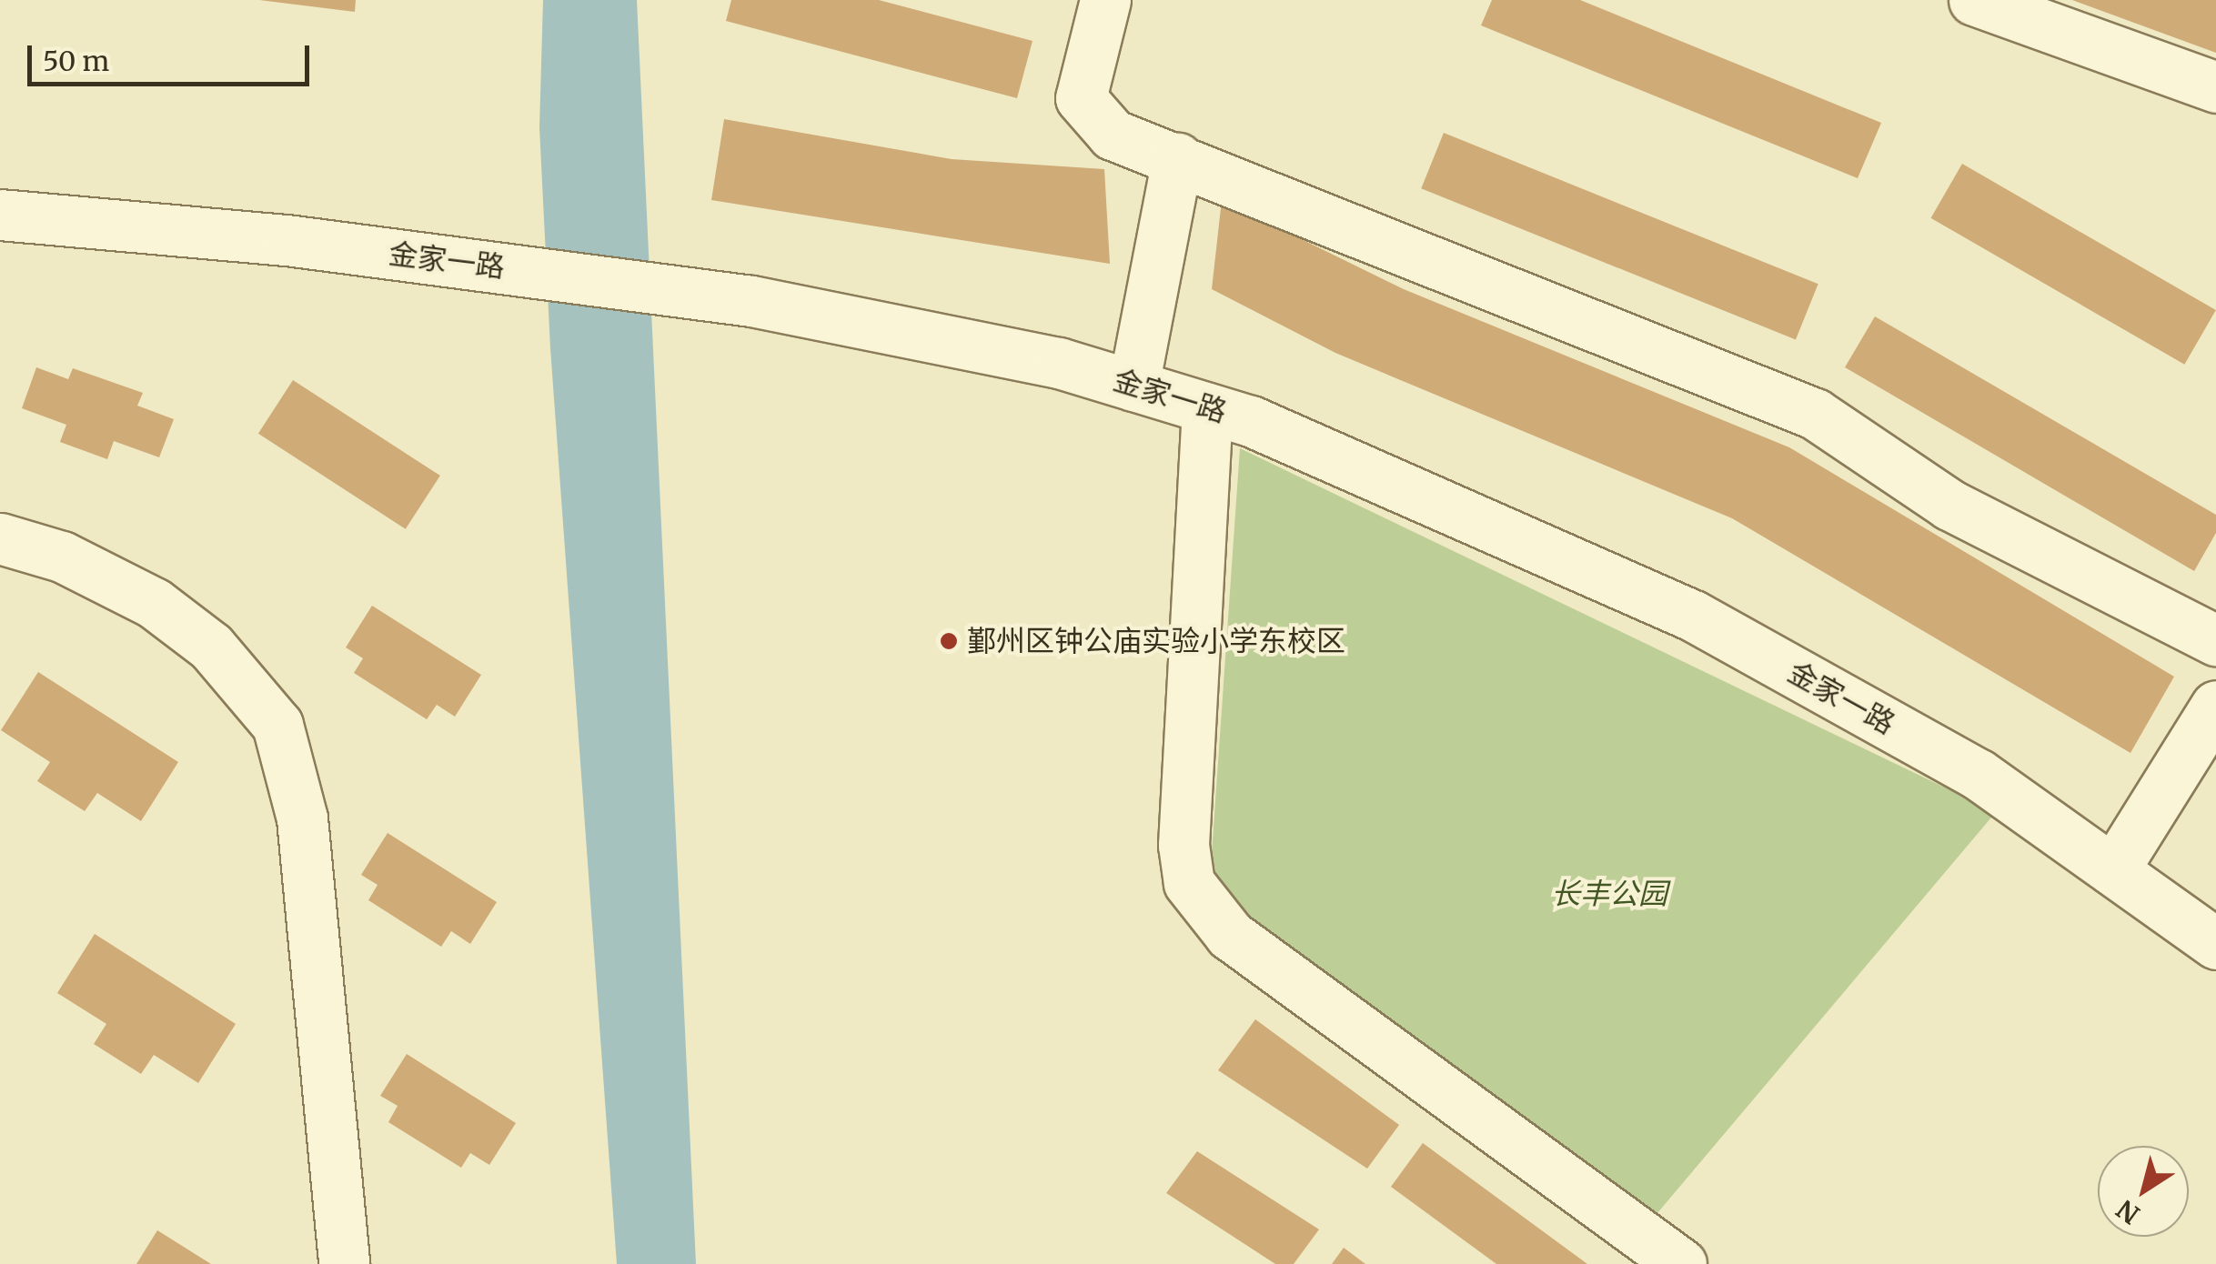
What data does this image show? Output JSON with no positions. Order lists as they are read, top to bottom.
{
  "streets": {
    "street": ["金家一路"]
  },
  "parks": ["长丰公园"],
  "places": ["鄞州区钟公庙实验小学东校区"],
  "scale_bar": "50 m",
  "north": "bottom left"
}
